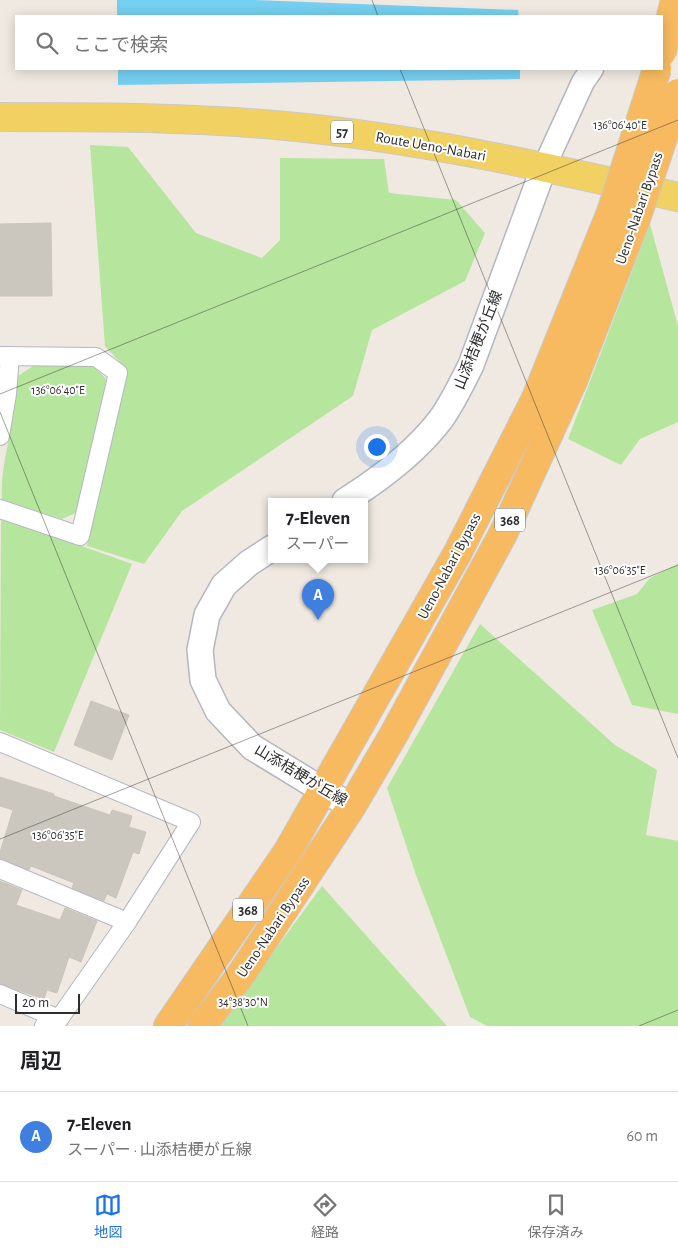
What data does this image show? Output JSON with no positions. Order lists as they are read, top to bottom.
{
  "streets": {
    "highway": ["Ueno-Nabari Bypass", "368"],
    "main road": ["57", "Route Ueno-Nabari", "山添桔梗が丘線"]
  },
  "crossings": [
    ["Route Ueno-Nabari", "山添桔梗が丘線"],
    ["Ueno-Nabari Bypass", "山添桔梗が丘線"]
  ],
  "scale_bar": "20 m",
  "page": {
    "search": "ここで検索",
    "popup": ["7-Eleven", "スーパー"],
    "pins": "A",
    "scale": "20 m",
    "heading": "周辺",
    "list": [
      {
        "mark": "A",
        "name": "7-Eleven",
        "note": "スーパー · 山添桔梗が丘線",
        "value": "60 m"
      }
    ],
    "nav": ["地図", "経路", "保存済み"]
  },
  "coordinates": ["136°06'40\"E", "136°06'35\"E", "34°38'30\"N"]
}
